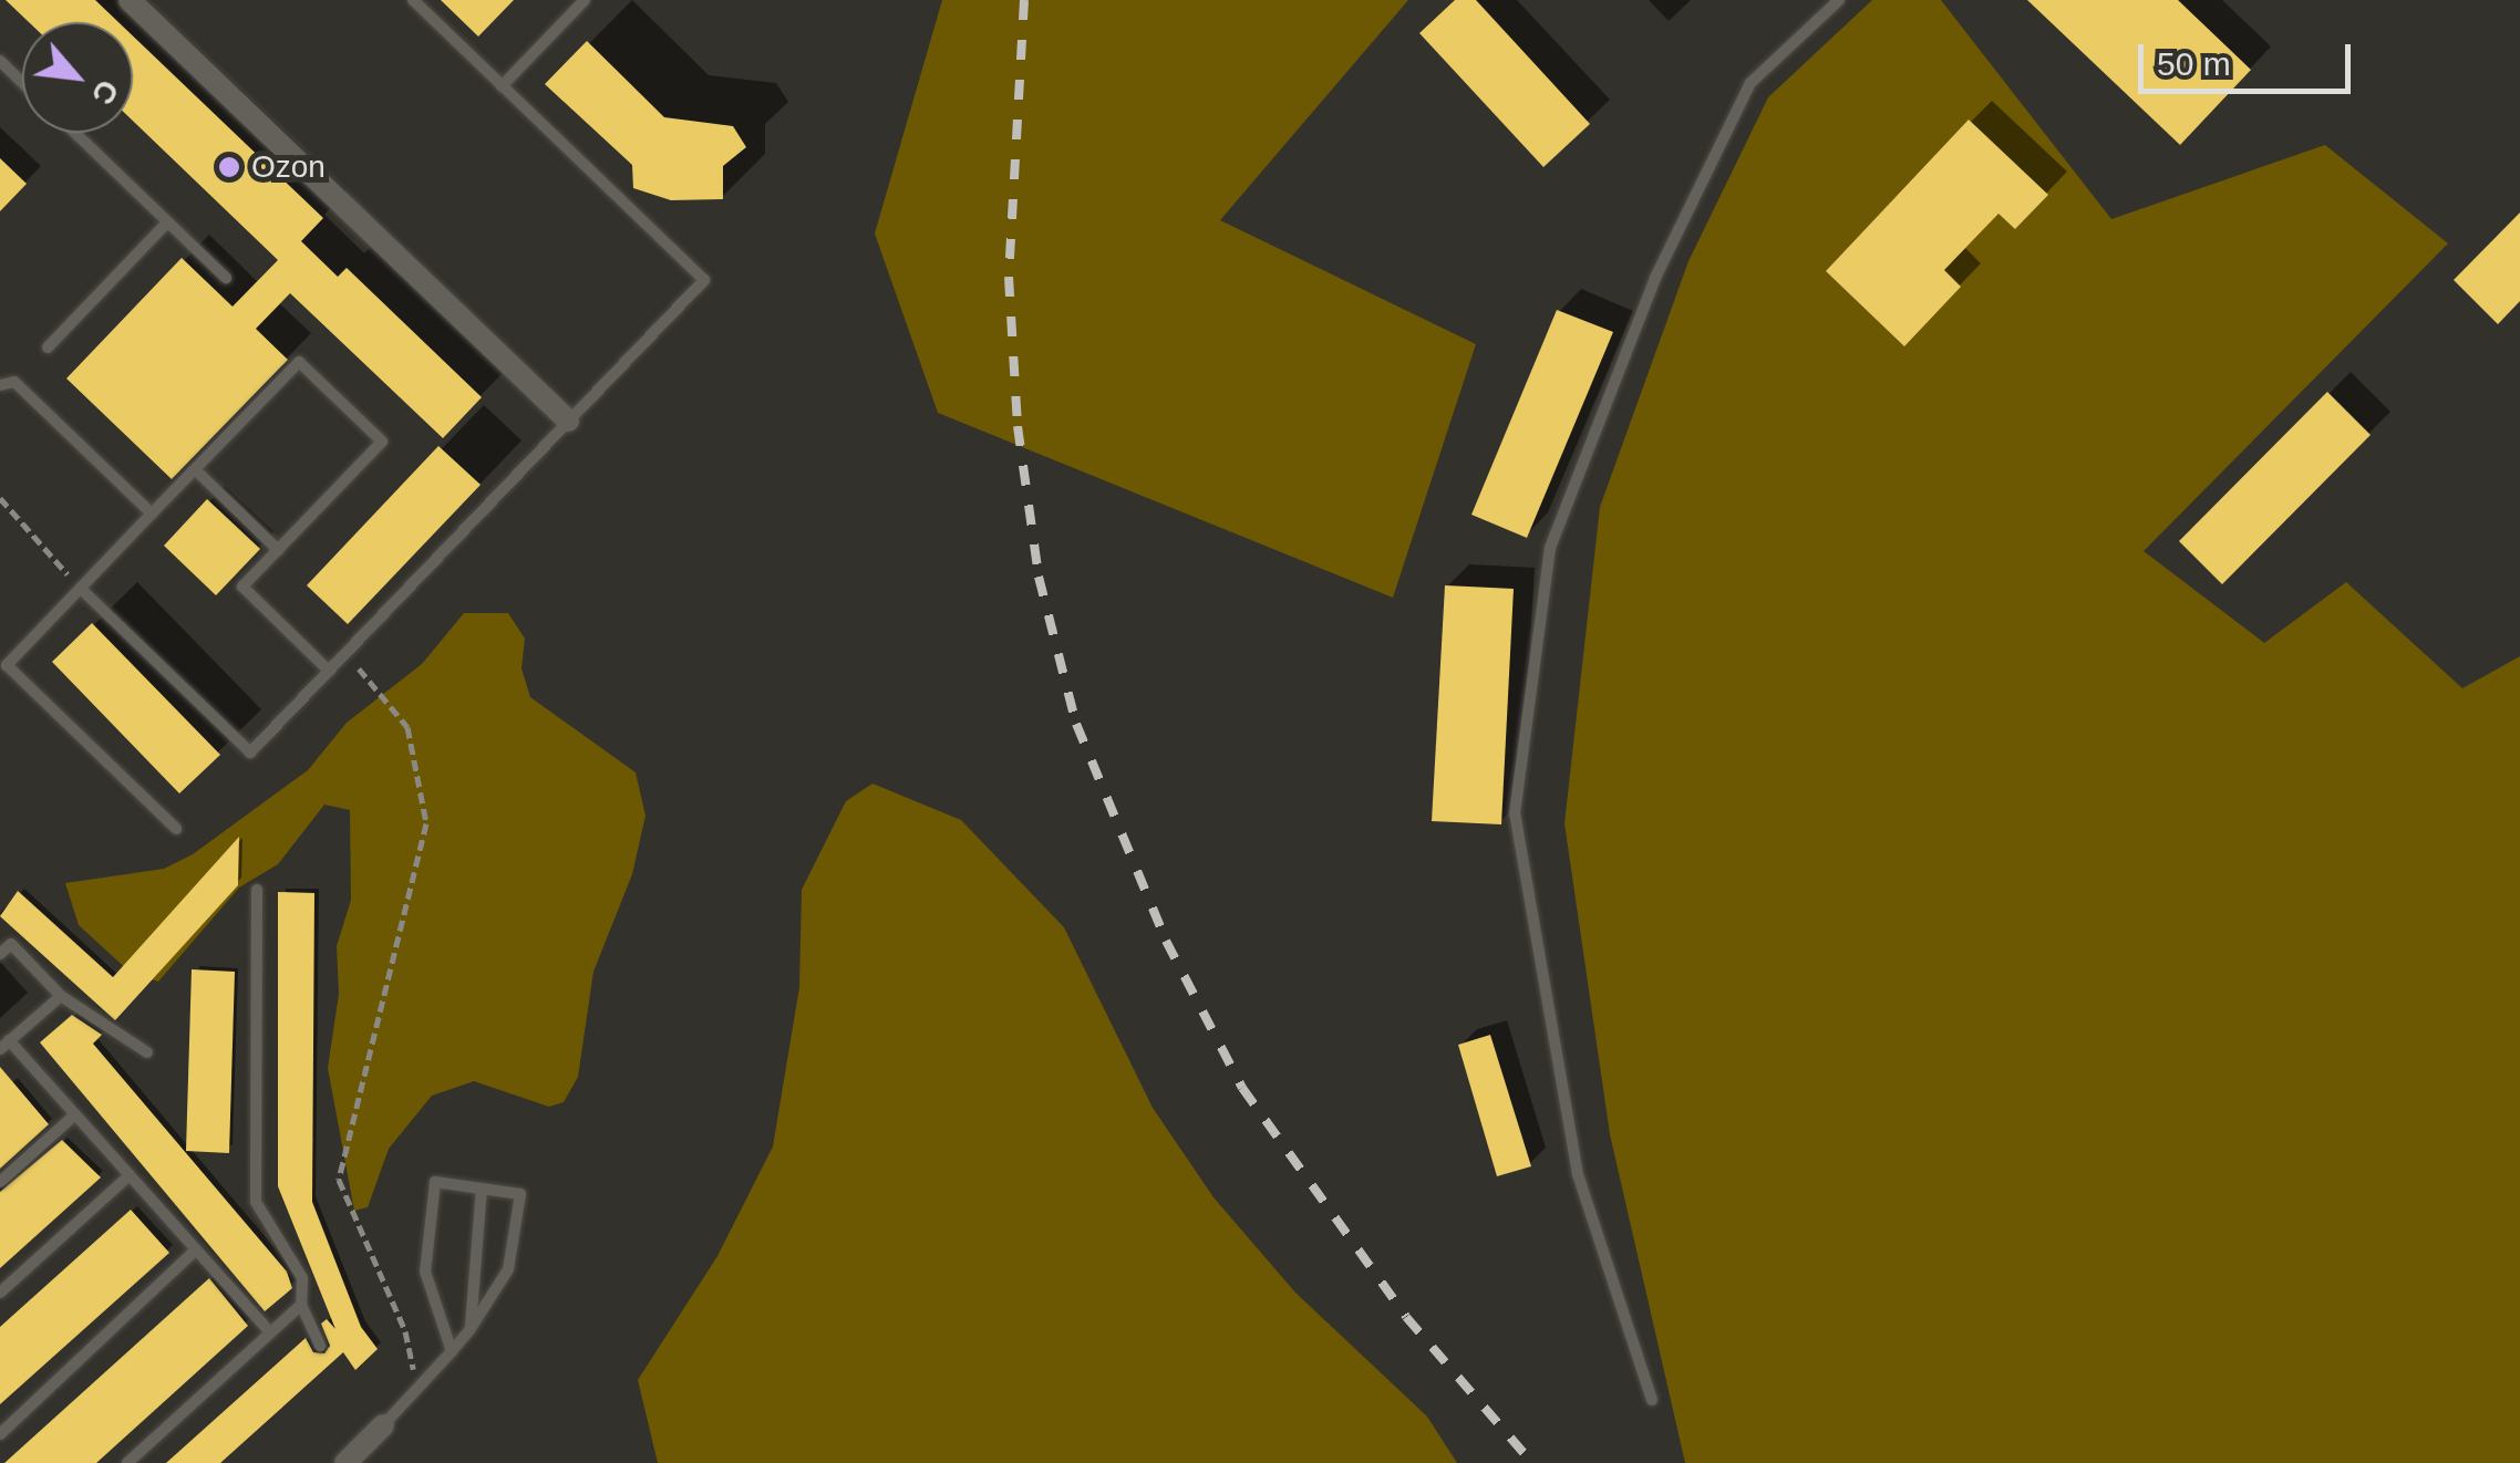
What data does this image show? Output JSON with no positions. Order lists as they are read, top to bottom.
{
  "places": ["Ozon"],
  "scale_bar": "50 m",
  "north": "bottom right"
}
